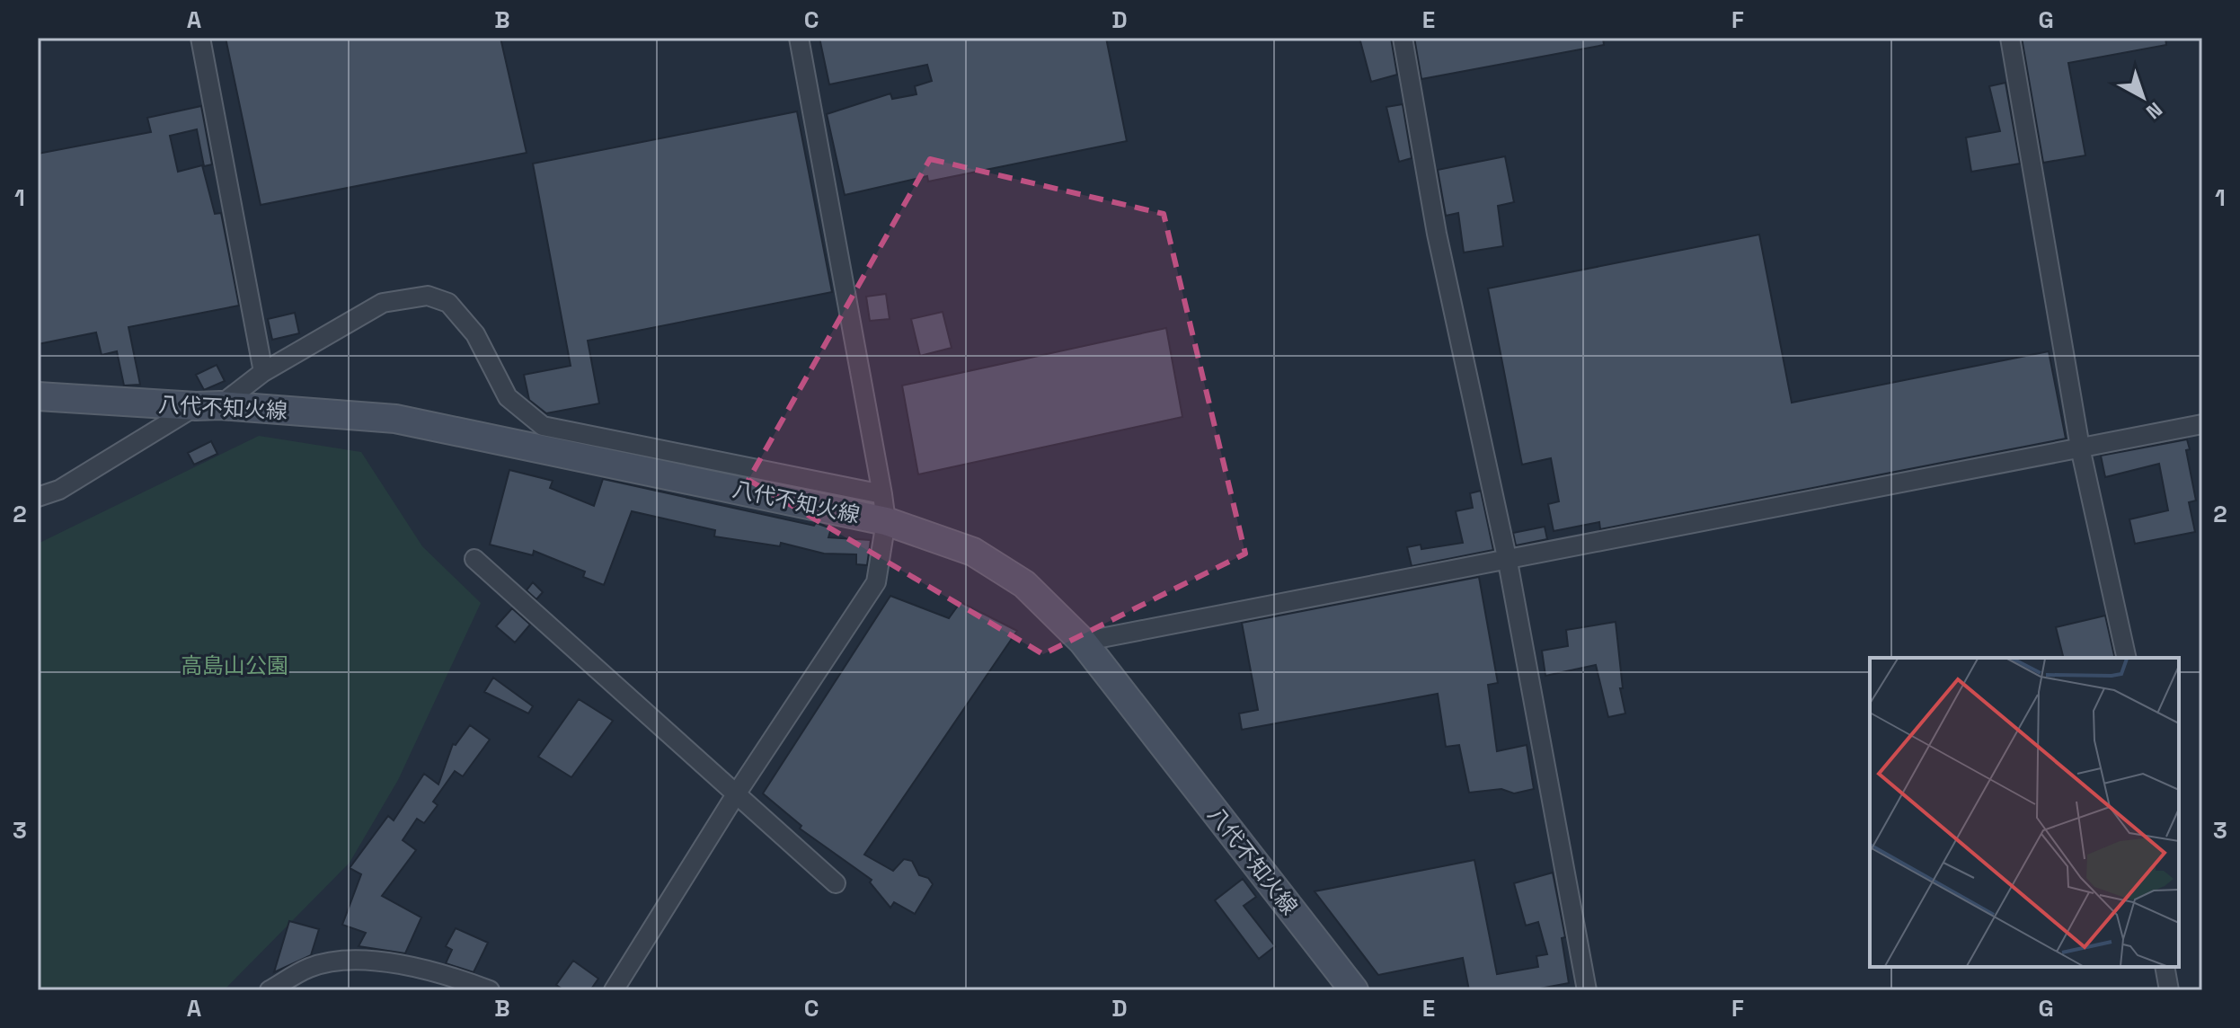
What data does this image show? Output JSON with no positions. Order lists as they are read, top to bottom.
{
  "streets": {
    "main road": ["八代不知火線"]
  },
  "parks": ["高島山公園"],
  "north": "bottom right",
  "grid": {
    "columns": [
      "A",
      "B",
      "C",
      "D",
      "E",
      "F",
      "G"
    ],
    "rows": ["1", "2", "3"]
  }
}
